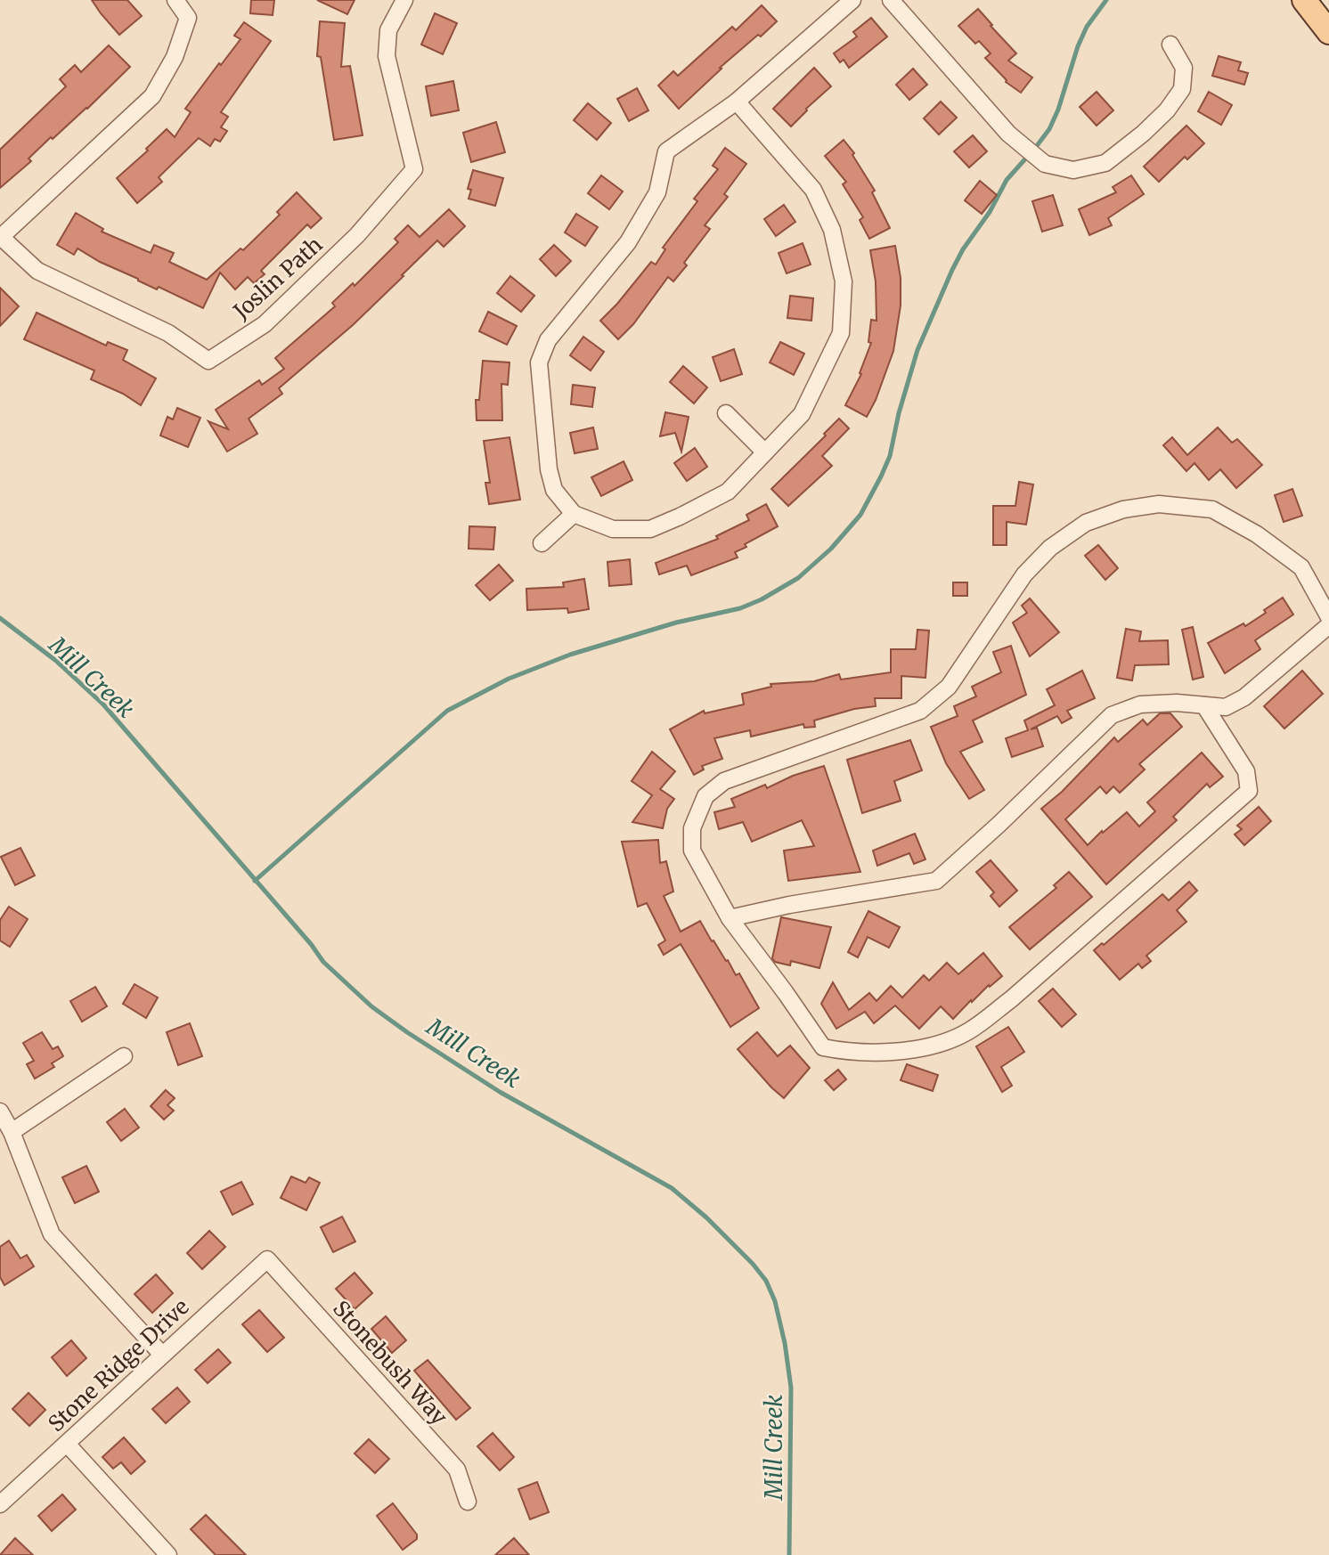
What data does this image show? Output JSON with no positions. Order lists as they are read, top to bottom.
{
  "streets": {
    "street": ["Joslin Path", "Stonebush Way", "Stone Ridge Drive"]
  },
  "crossings": [
    ["Stonebush Way", "Stone Ridge Drive"]
  ],
  "water": ["Mill Creek"]
}
